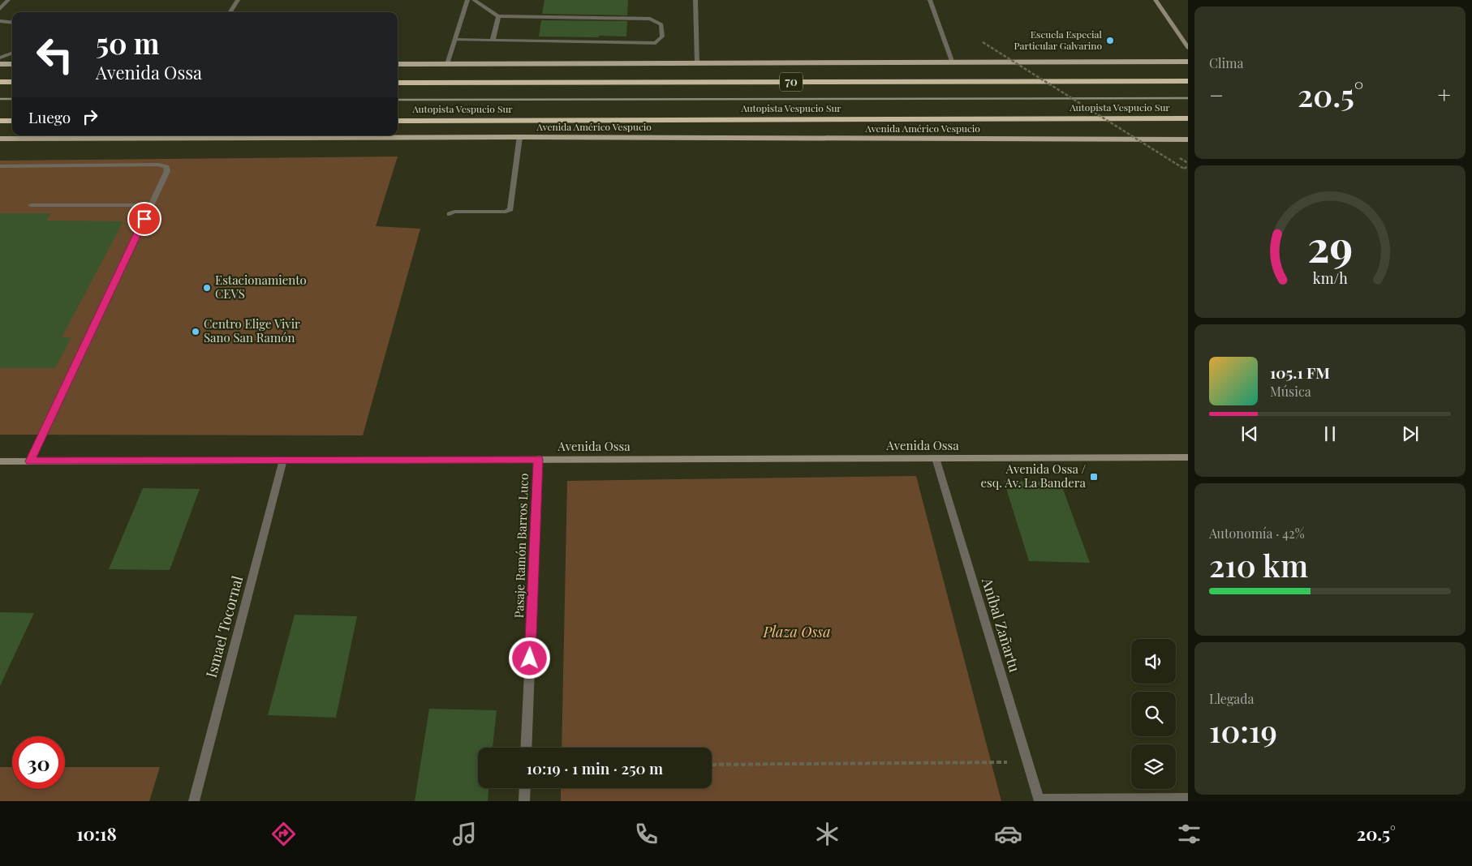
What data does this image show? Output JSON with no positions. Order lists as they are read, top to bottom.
{
  "streets": {
    "highway": ["70", "Autopista Vespucio Sur"],
    "main road": ["Avenida Américo Vespucio"],
    "street": [
      "Avenida Ossa",
      "Pasaje Ramón Barros Luco",
      "Aníbal Zañartu",
      "Ismael Tocornal"
    ]
  },
  "crossings": [
    ["Avenida Ossa", "Pasaje Ramón Barros Luco"],
    ["Avenida Ossa", "Aníbal Zañartu"],
    ["Avenida Ossa", "Ismael Tocornal"]
  ],
  "parks": ["Plaza Ossa"],
  "places": {
    "other": ["Escuela Especial Particular Galvarino", "Estacionamiento CEVS", "Centro Elige Vivir Sano San Ramón"],
    "transit": ["Avenida Ossa / esq. Av. La Bandera"]
  },
  "page": {
    "tile": [
      "Clima",
      ["Autonomía · 42%", "210 km"],
      ["Llegada", "10:19"]
    ],
    "turn": ["50 m", "Avenida Ossa"],
    "heat": ["−", "20.5°", "+"],
    "then": "Luego",
    "song": ["105.1 FM", "Música"],
    "limit": "30",
    "trip": "10:19 · 1 min · 250 m",
    "tabs": ["10:18", "20.5°"],
    "gauge": ["29", "km/h"]
  }
}
